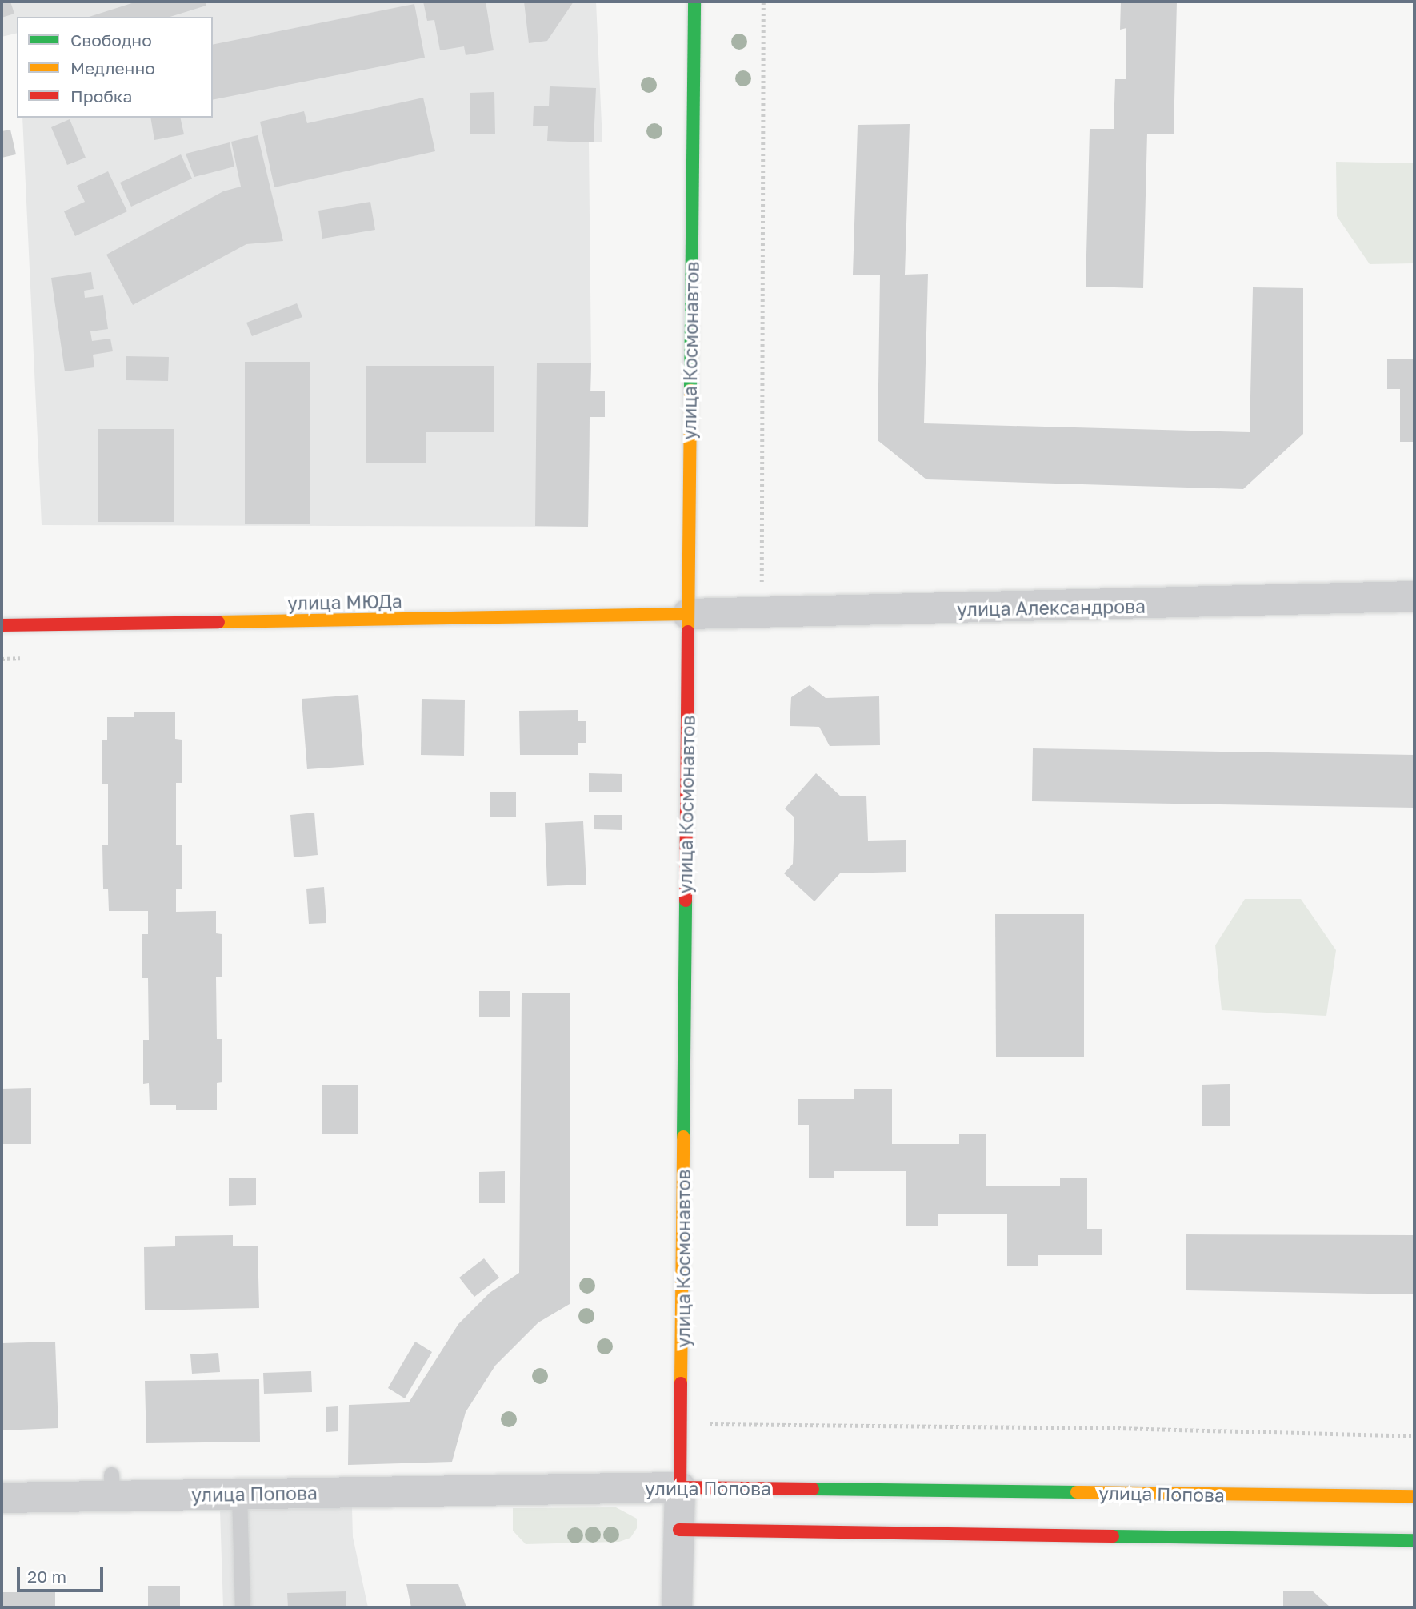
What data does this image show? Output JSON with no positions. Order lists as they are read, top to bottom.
{
  "streets": {
    "main road": ["улица Космонавтов", "улица МЮДа", "улица Попова"],
    "street": ["улица Александрова"]
  },
  "crossings": [
    ["улица Космонавтов", "улица МЮДа"],
    ["улица Космонавтов", "улица Александрова"],
    ["улица Космонавтов", "улица Попова"],
    ["улица МЮДа", "улица Александрова"]
  ],
  "legend": ["Свободно", "Медленно", "Пробка"],
  "scale_bar": "20 m"
}
